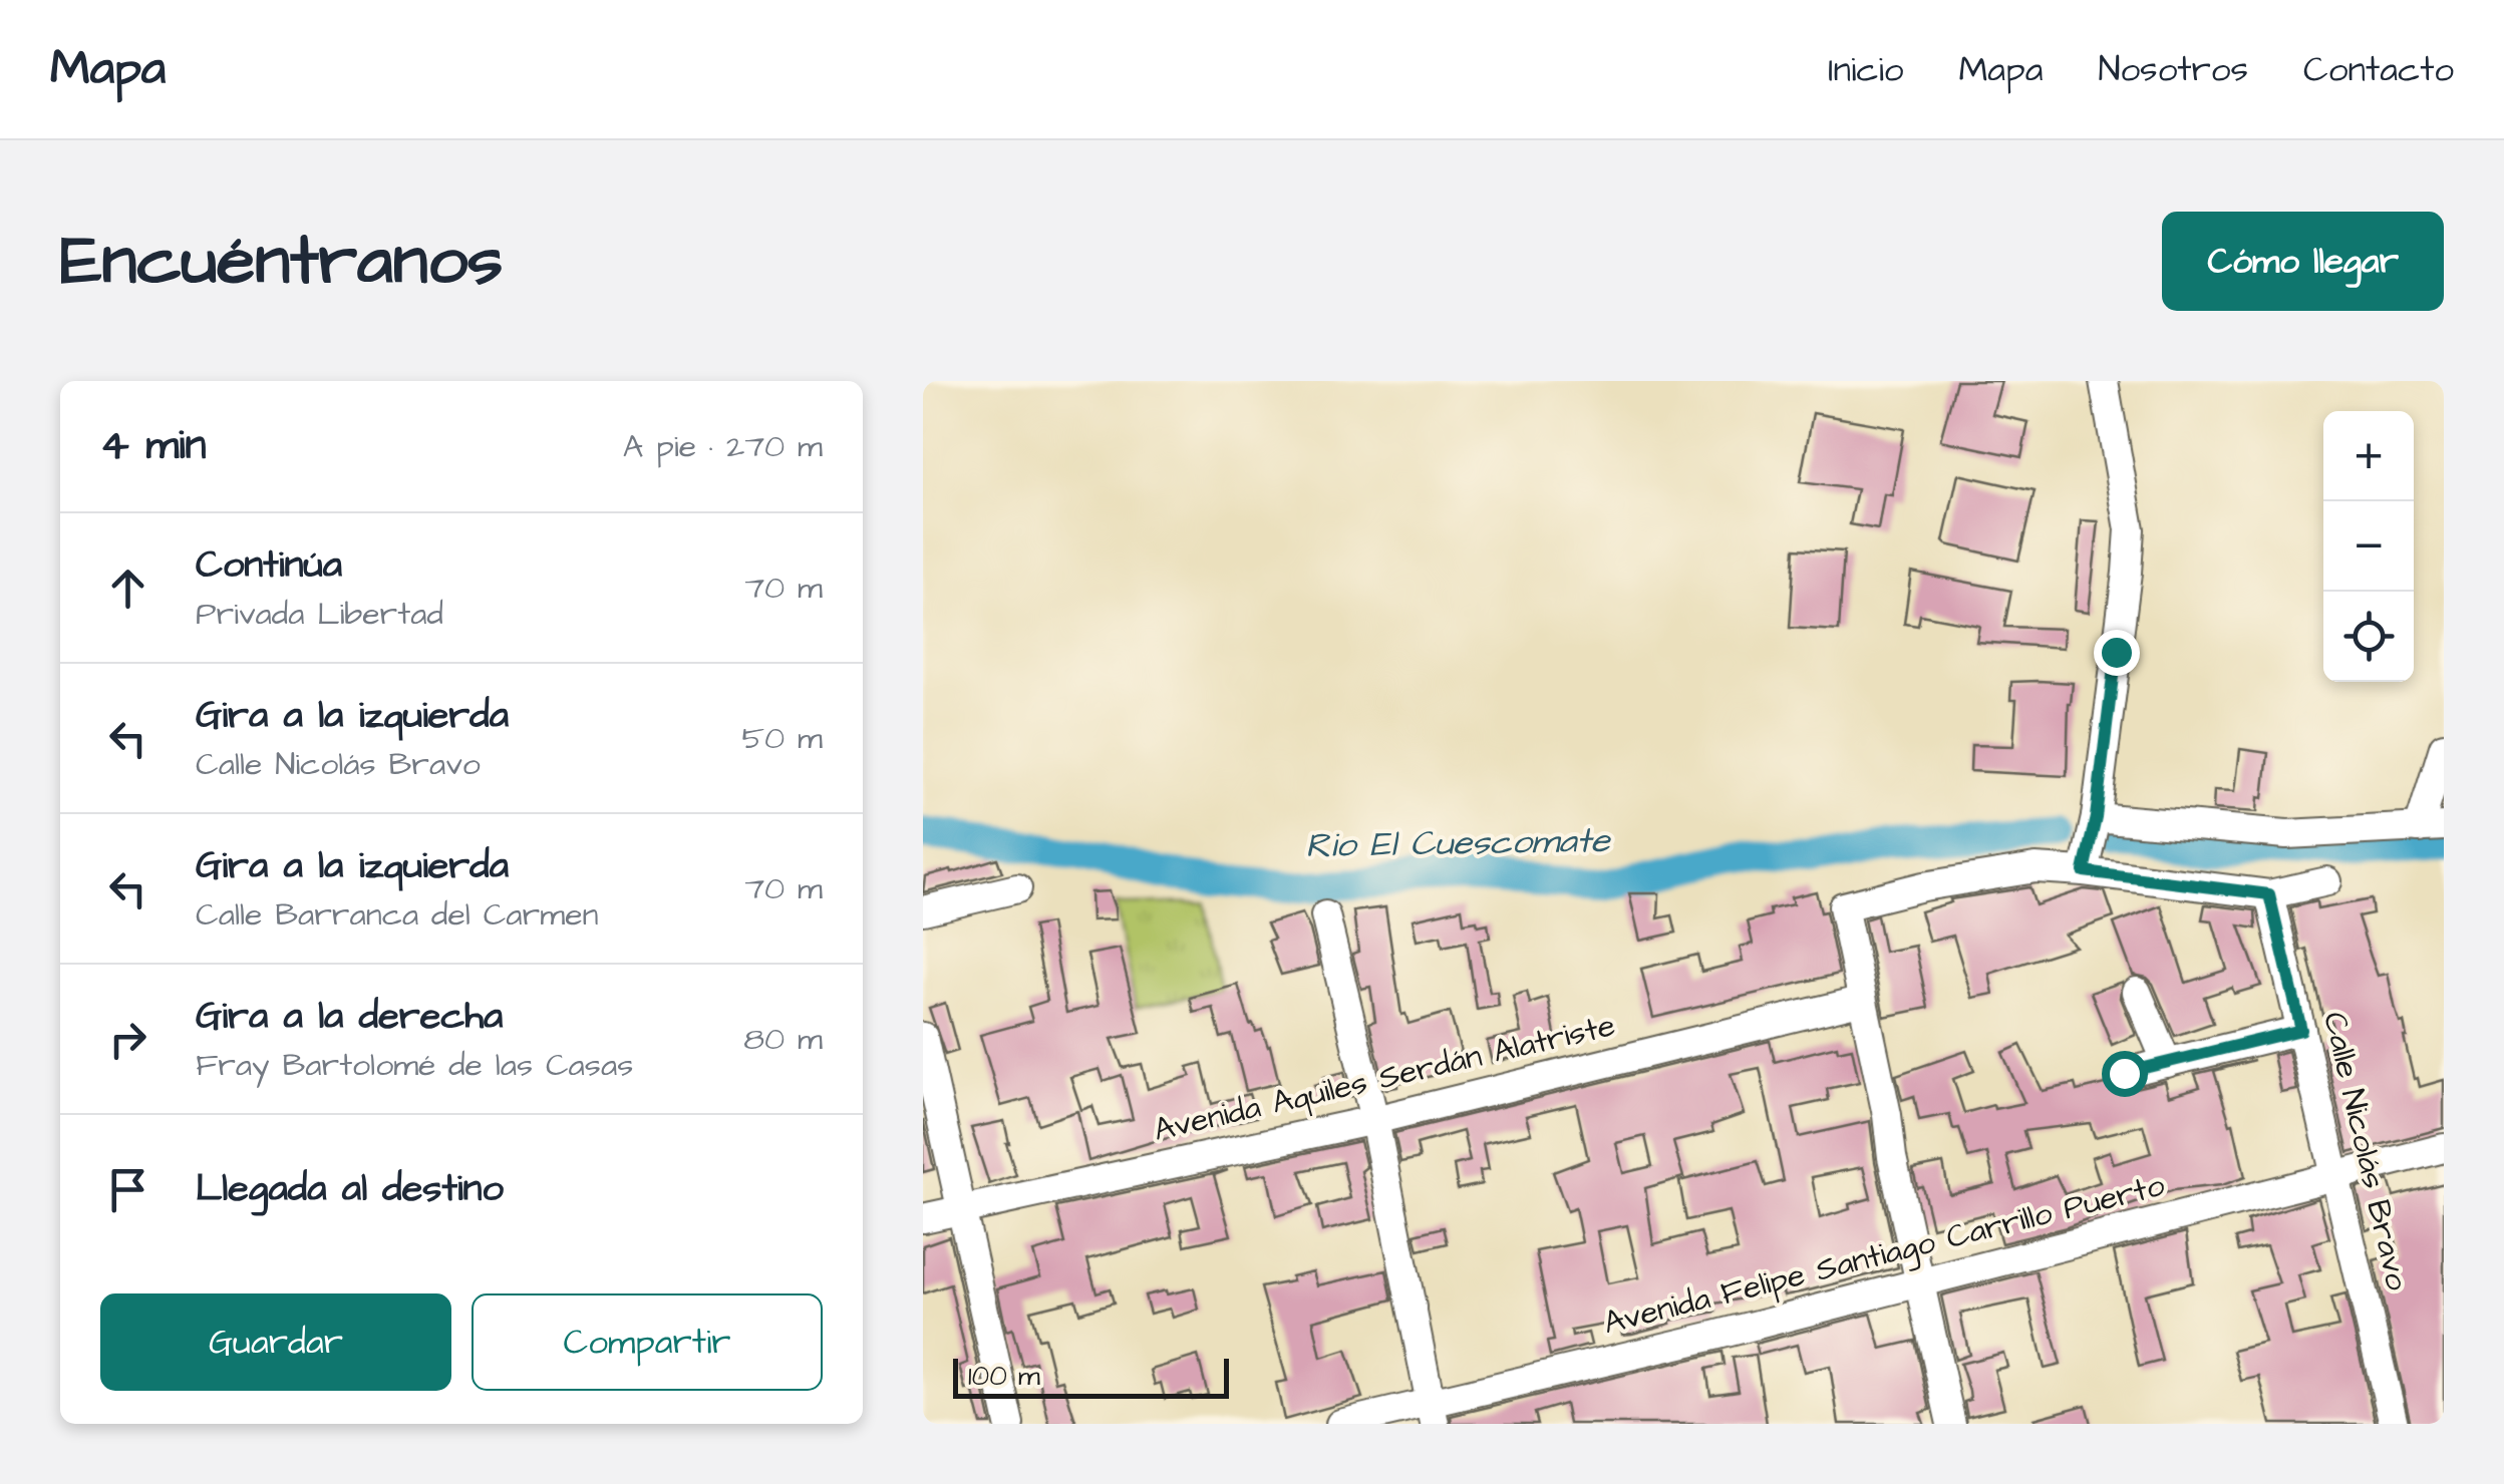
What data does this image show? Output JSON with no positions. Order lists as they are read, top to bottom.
{
  "streets": {
    "street": ["Avenida Aquiles Serdán Alatriste", "Calle Nicolás Bravo", "Avenida Felipe Santiago Carrillo Puerto"]
  },
  "crossings": [
    ["Calle Nicolás Bravo", "Avenida Felipe Santiago Carrillo Puerto"]
  ],
  "water": ["Rio El Cuescomate"],
  "scale_bar": "100 m",
  "page": {
    "header": "Mapa",
    "nav": [
      "Inicio",
      "Mapa",
      "Nosotros",
      "Contacto"
    ],
    "buttons": [
      "Cómo llegar",
      ["Guardar", "Compartir"]
    ],
    "title": "Encuéntranos",
    "heading": ["4 min", "A pie · 270 m"],
    "map_buttons": ["+", "−"],
    "list": [
      ["Continúa", "Privada Libertad", "70 m"],
      ["Gira a la izquierda", "Calle Nicolás Bravo", "50 m"],
      ["Gira a la izquierda", "Calle Barranca del Carmen", "70 m"],
      ["Gira a la derecha", "Fray Bartolomé de las Casas", "80 m"],
      "Llegada al destino"
    ],
    "scale": "100 m"
  }
}
